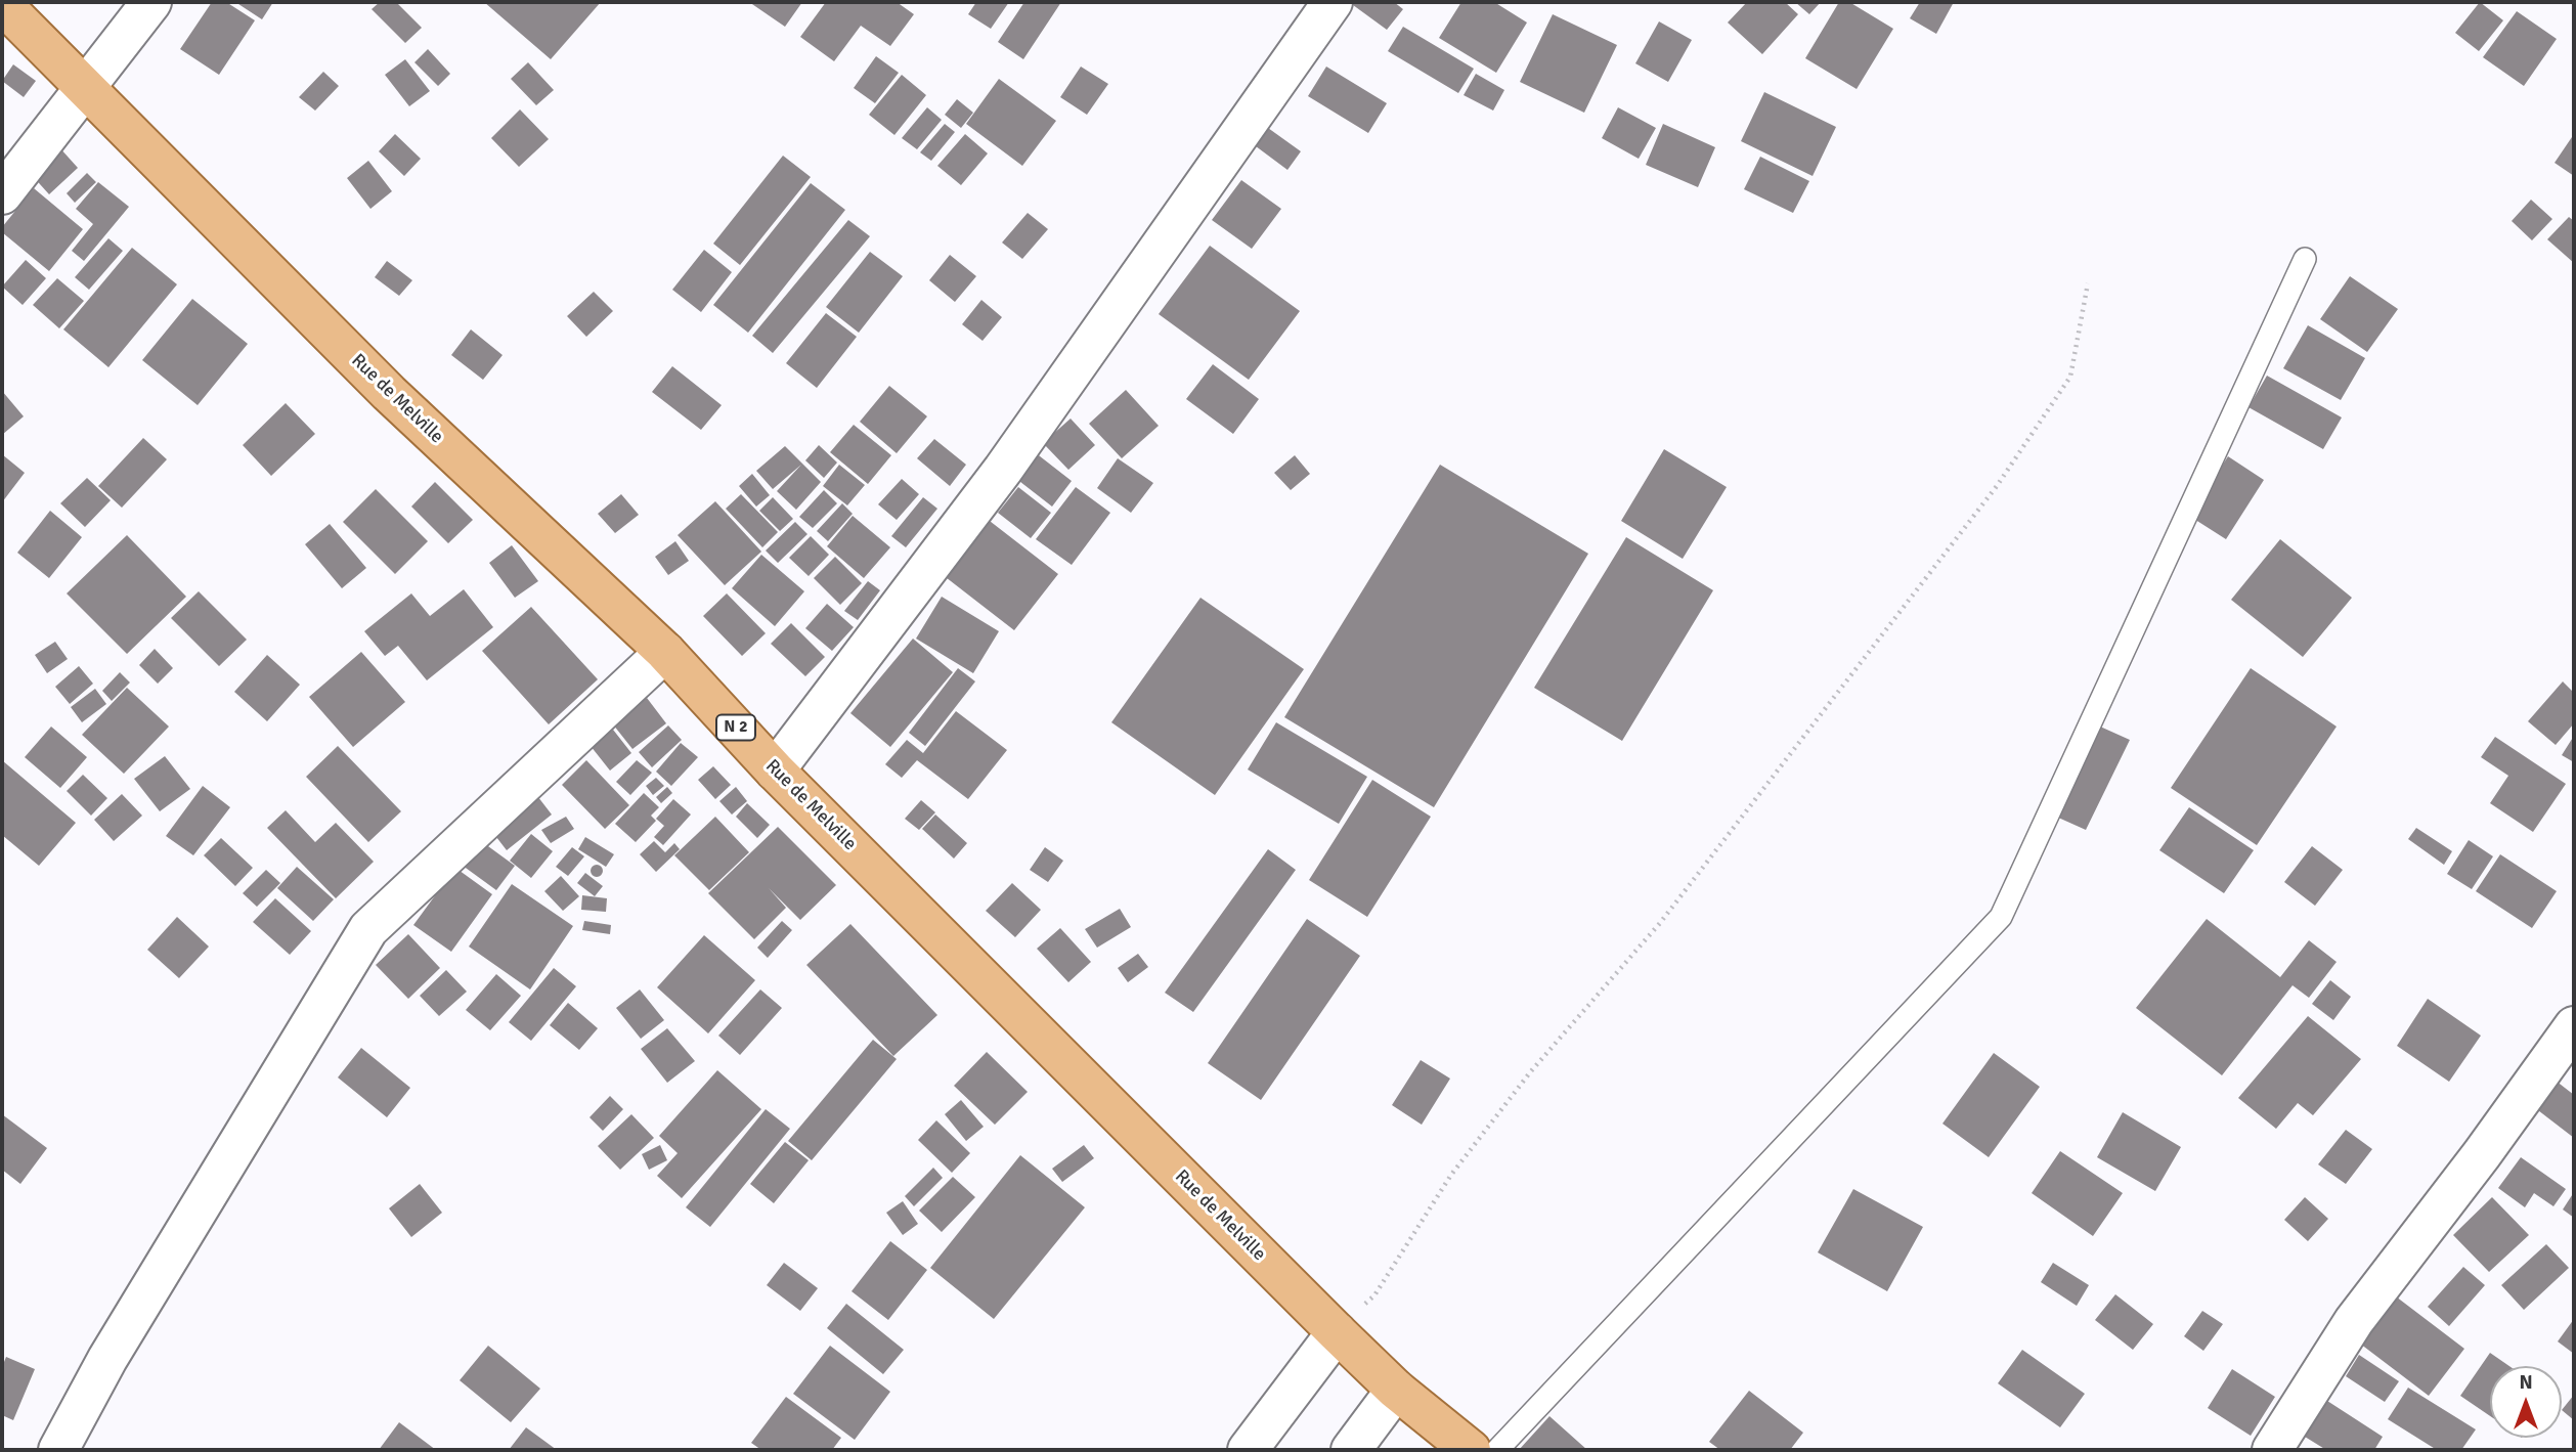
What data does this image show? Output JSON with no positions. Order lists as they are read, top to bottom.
{
  "streets": {
    "main road": ["Rue de Melville", "N 2"]
  },
  "north": "top"
}
